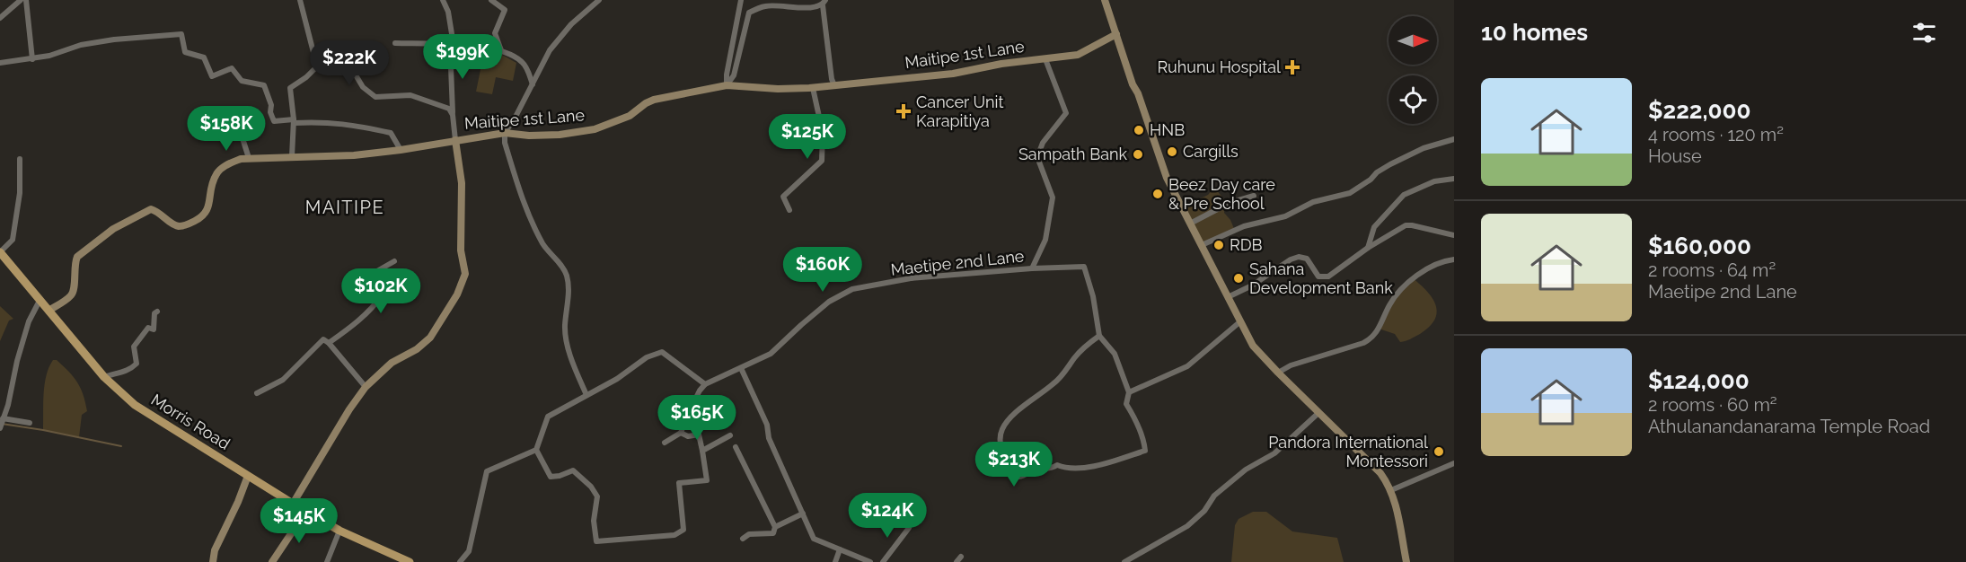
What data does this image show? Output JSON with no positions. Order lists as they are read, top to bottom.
{
  "streets": {
    "main road": ["Morris Road"],
    "street": ["Maitipe 1st Lane", "Maetipe 2nd Lane"]
  },
  "crossings": [
    ["Maitipe 1st Lane", "Morris Road"]
  ],
  "districts": ["MAITIPE"],
  "places": {
    "health": ["Ruhunu Hospital", "Cancer Unit Karapitiya"],
    "other": [
      "HNB",
      "Cargills",
      "Sampath Bank",
      "Beez Day care & Pre School",
      "RDB",
      "Sahana Development Bank",
      "Pandora International Montessori"
    ]
  },
  "north": "right",
  "page": {
    "heading": "10 homes",
    "price": [
      "$199K",
      "$222K",
      "$158K",
      "$125K",
      "$160K",
      "$102K",
      "$165K",
      "$213K",
      "$124K",
      "$145K"
    ],
    "list": [
      {
        "name": "$222,000",
        "note": "4 rooms · 120 m² · House"
      },
      {
        "name": "$160,000",
        "note": "2 rooms · 64 m² · Maetipe 2nd Lane"
      },
      {
        "name": "$124,000",
        "note": "2 rooms · 60 m² · Athulanandanarama Temple Road"
      }
    ]
  }
}
